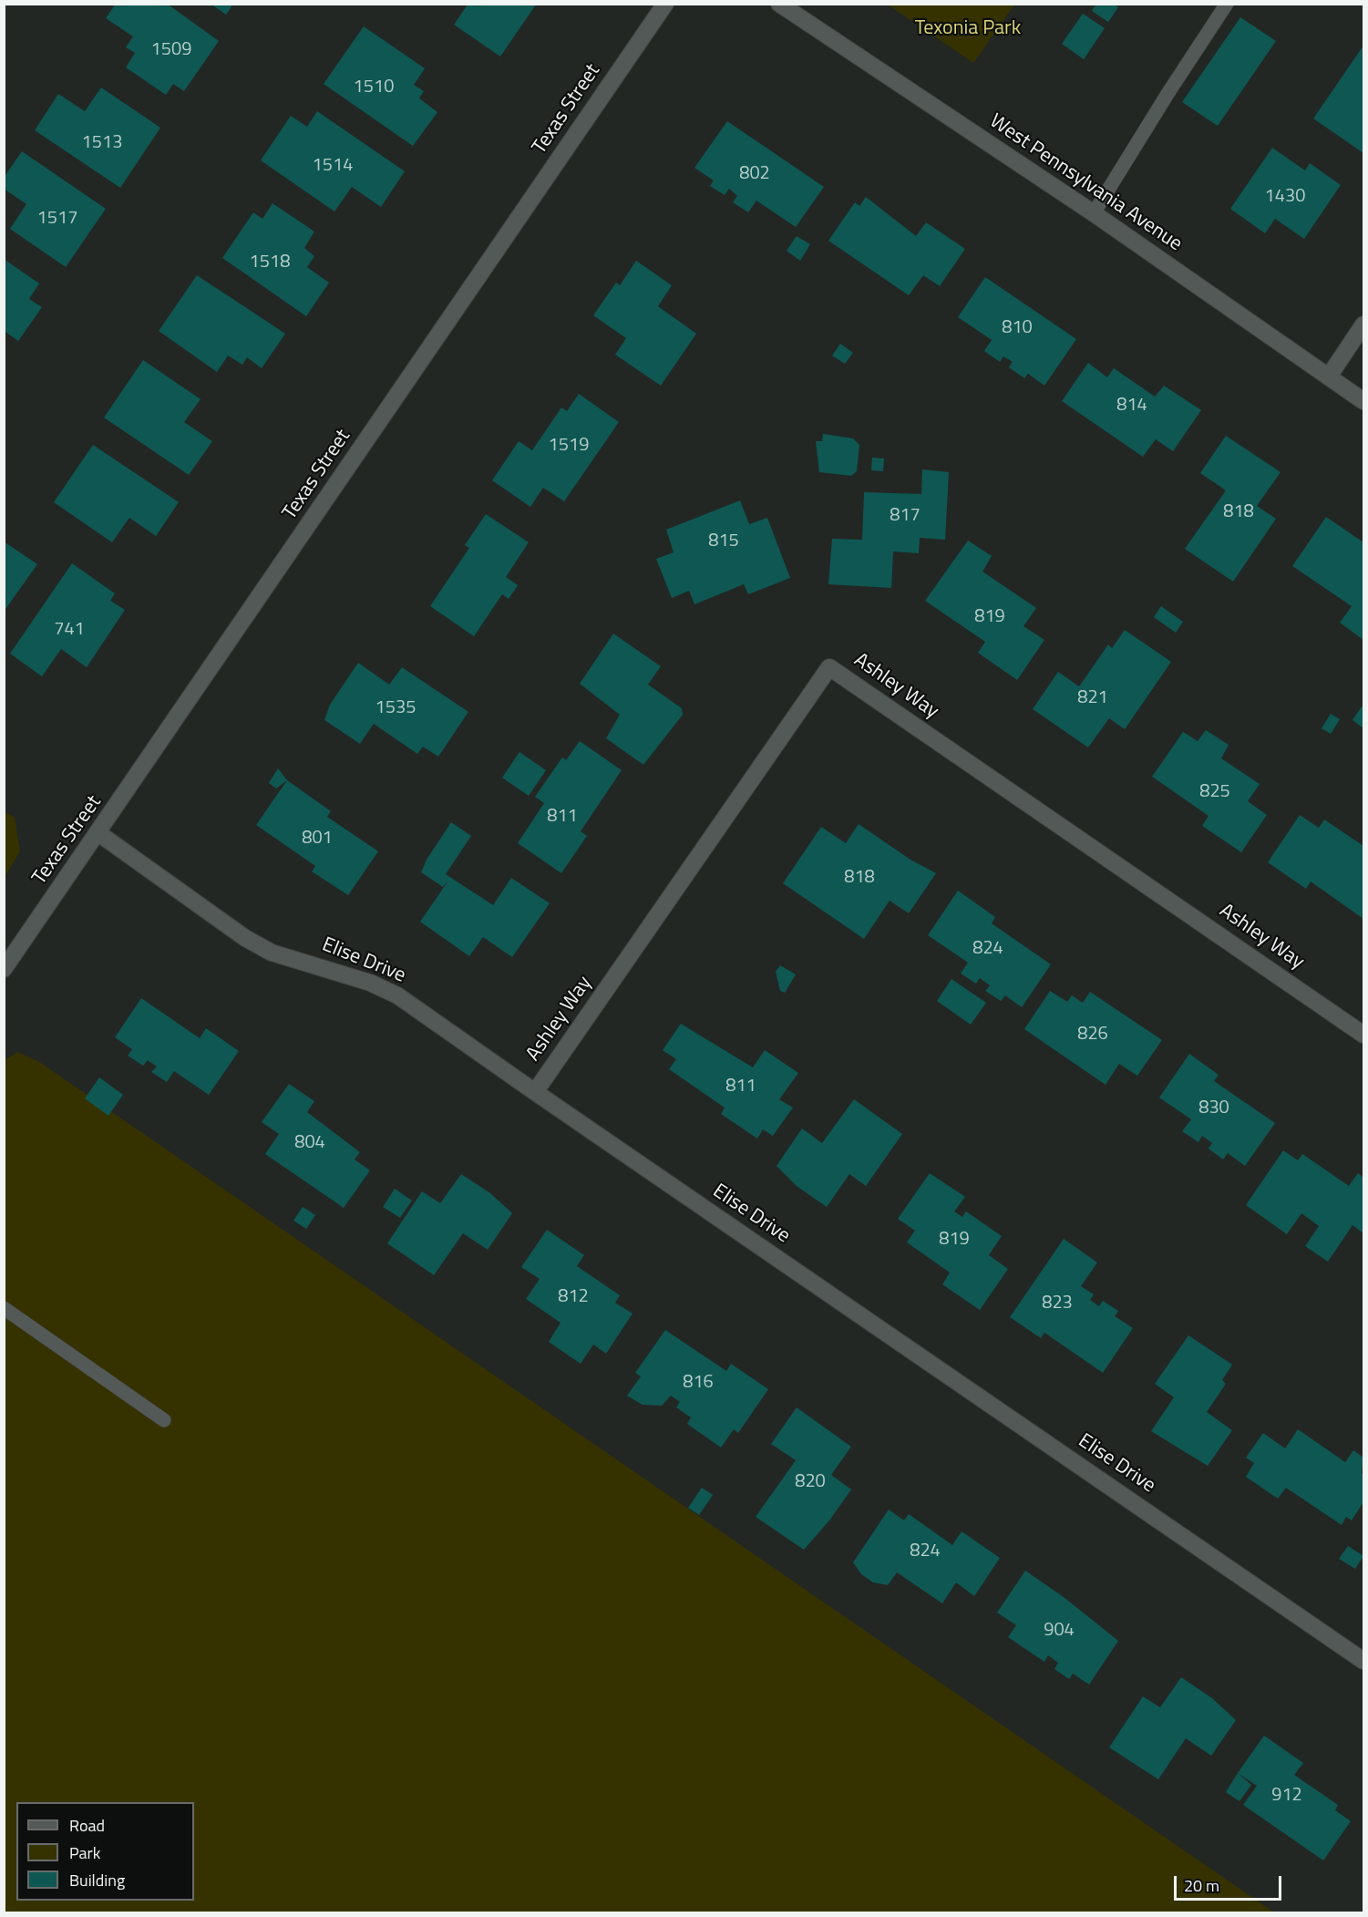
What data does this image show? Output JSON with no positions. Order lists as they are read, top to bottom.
{
  "streets": {
    "street": [
      "Texas Street",
      "West Pennsylvania Avenue",
      "Ashley Way",
      "Elise Drive"
    ]
  },
  "crossings": [
    ["Texas Street", "Elise Drive"],
    ["Ashley Way", "Elise Drive"]
  ],
  "parks": ["Texonia Park"],
  "house_numbers": [
    "1509",
    "1510",
    "1513",
    "1514",
    "802",
    "1430",
    "1517",
    "1518",
    "810",
    "814",
    "1519",
    "818",
    "817",
    "815",
    "819",
    "741",
    "821",
    "1535",
    "825",
    "811",
    "801",
    "818",
    "824",
    "826",
    "811",
    "830",
    "804",
    "819",
    "812",
    "823",
    "816",
    "820",
    "824",
    "904",
    "912"
  ],
  "legend": ["Road", "Park", "Building"],
  "scale_bar": "20 m"
}
